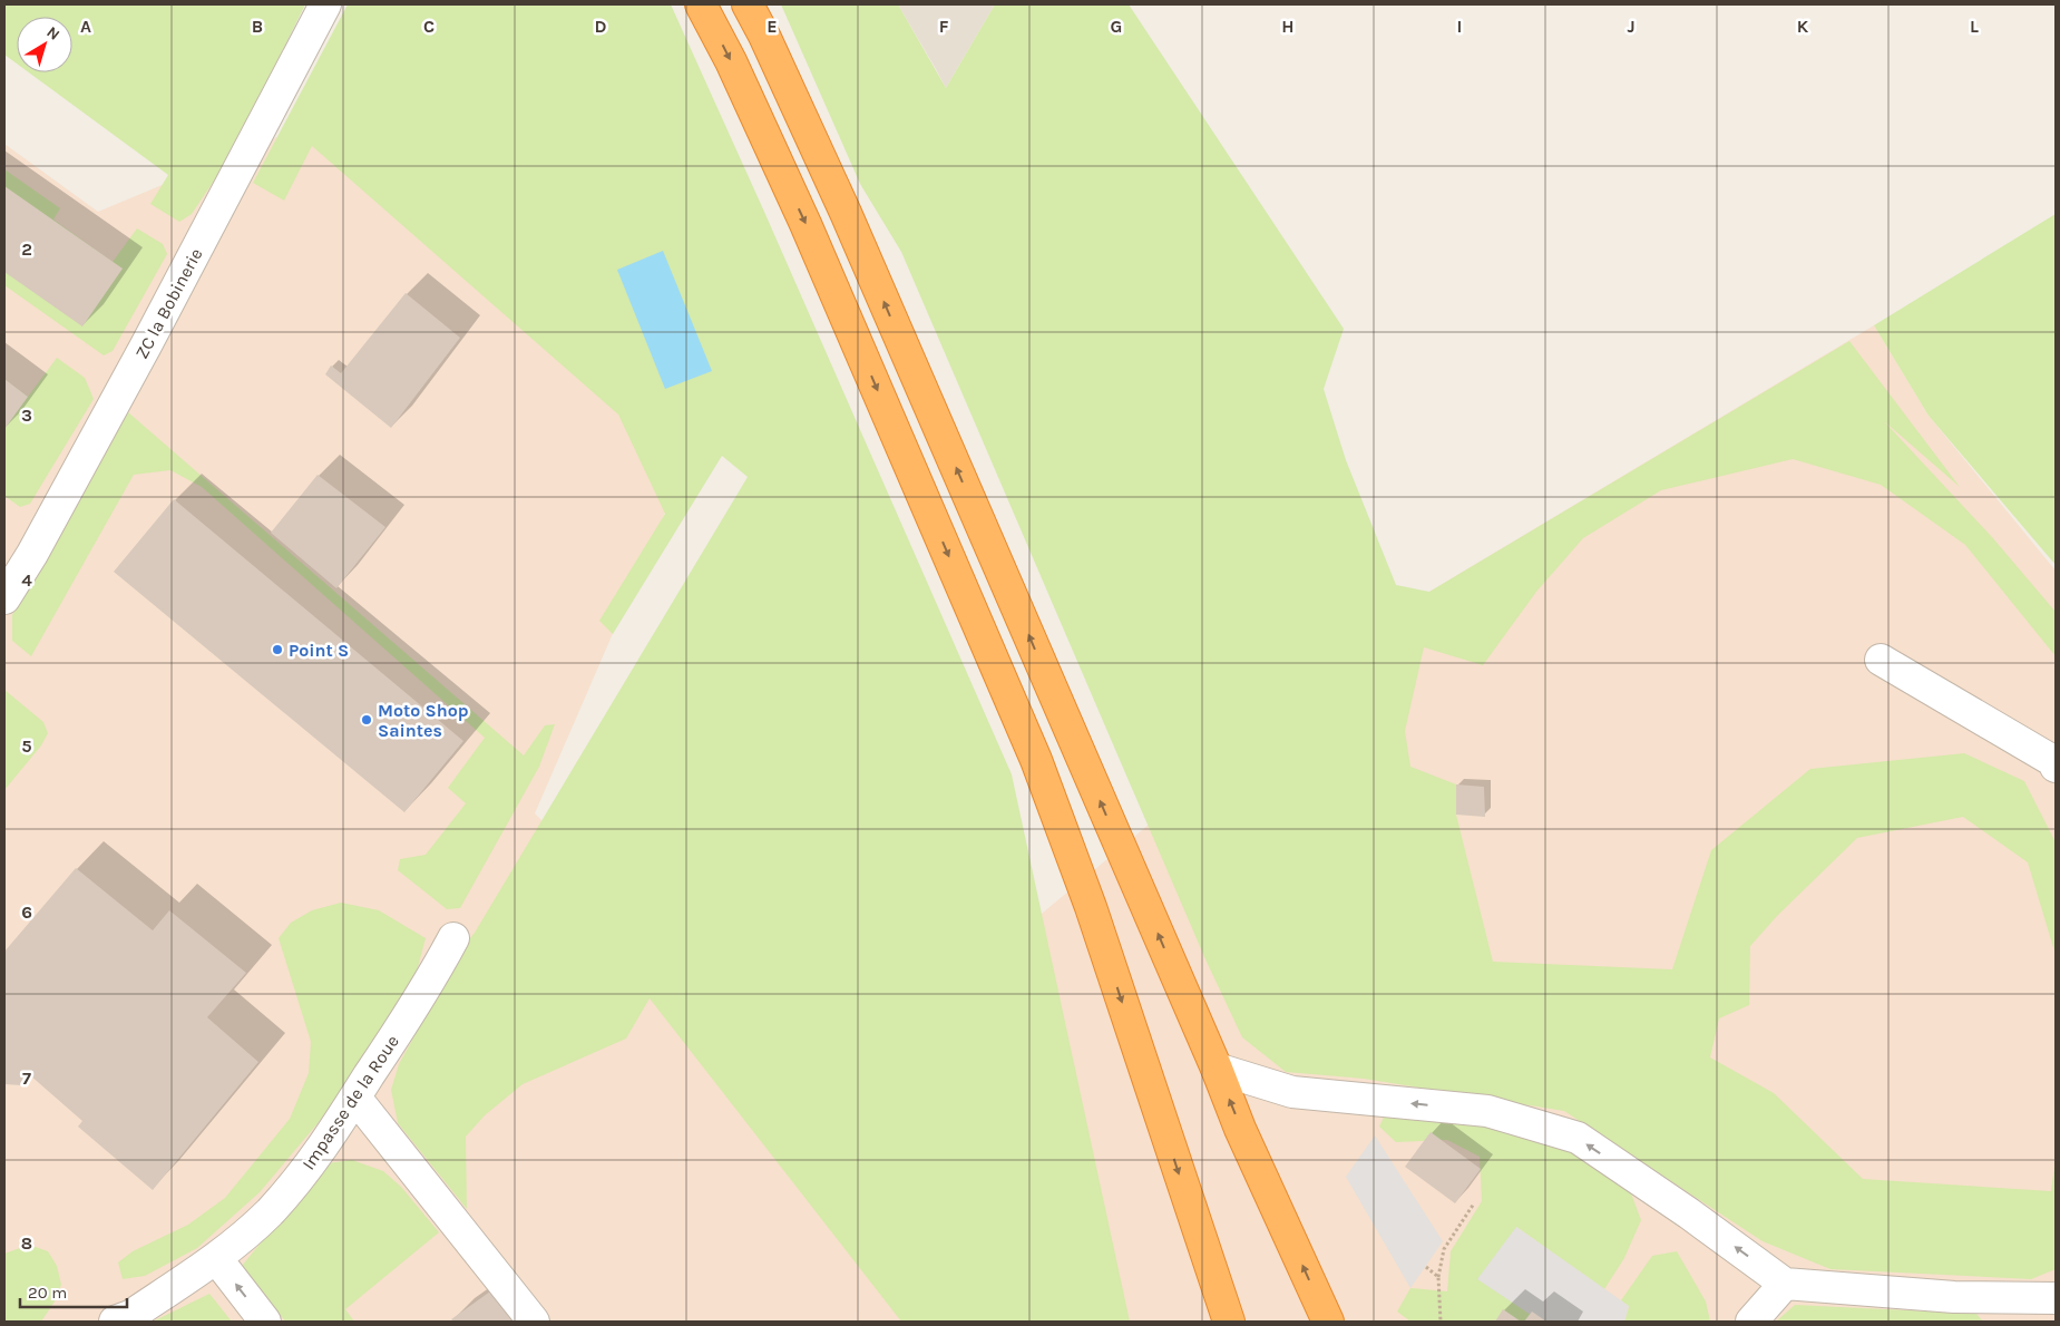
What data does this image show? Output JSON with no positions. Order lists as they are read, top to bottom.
{
  "streets": {
    "street": ["ZC la Bobinerie", "Impasse de la Roue"]
  },
  "places": ["Point S", "Moto Shop Saintes"],
  "scale_bar": "20 m",
  "north": "top right",
  "grid": {
    "columns": [
      "A",
      "B",
      "C",
      "D",
      "E",
      "F",
      "G",
      "H",
      "I",
      "J",
      "K",
      "L"
    ],
    "rows": [
      "2",
      "3",
      "4",
      "5",
      "6",
      "7",
      "8"
    ]
  }
}
